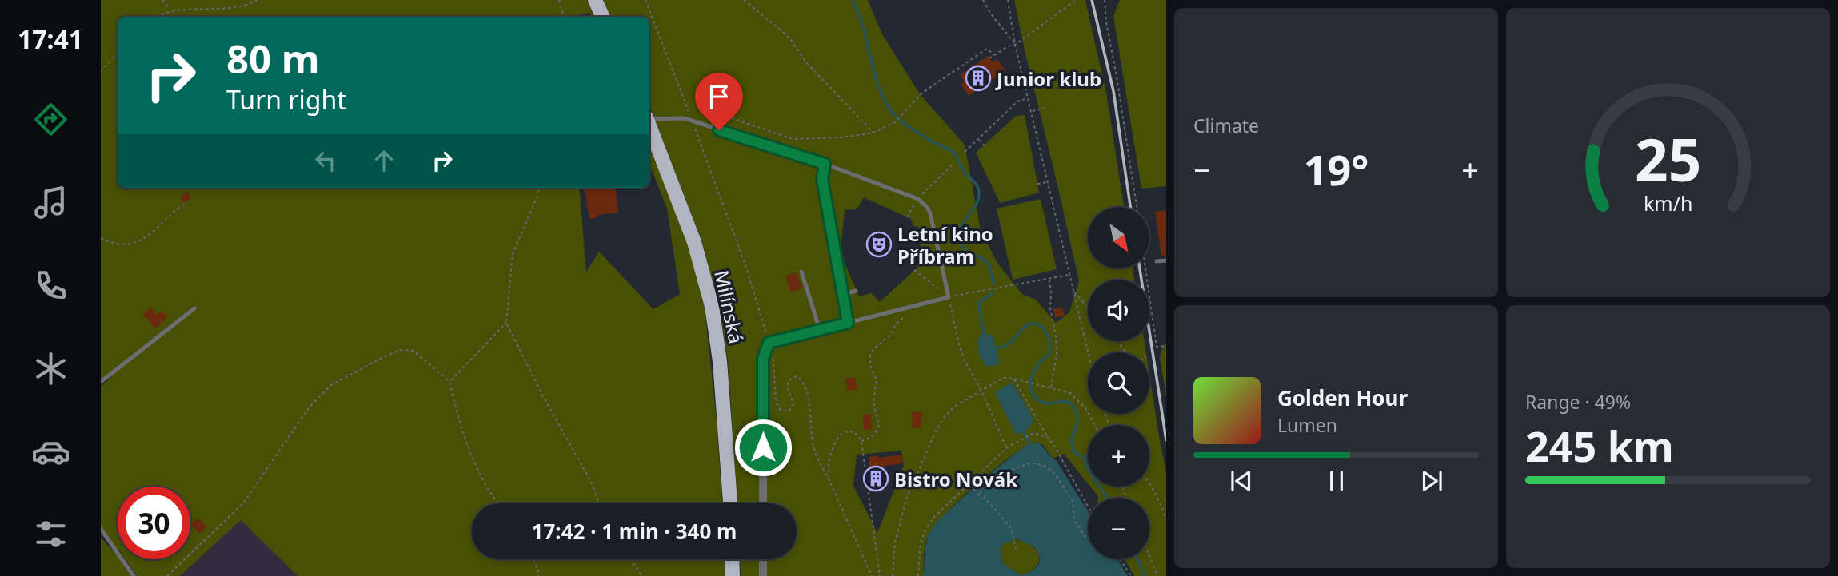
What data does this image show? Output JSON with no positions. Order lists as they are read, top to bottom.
{
  "streets": {
    "main road": ["Milínská"]
  },
  "places": {
    "building": ["Junior klub", "Bistro Novák"],
    "theatre": ["Letní kino Příbram"]
  },
  "north": "bottom right",
  "page": {
    "tabs": "17:41",
    "tile": [
      "Climate",
      ["Range · 49%", "245 km"]
    ],
    "turn": ["80 m", "Turn right"],
    "heat": ["−", "19°", "+"],
    "map_buttons": ["+", "−"],
    "song": ["Golden Hour", "Lumen"],
    "limit": "30",
    "trip": "17:42 · 1 min · 340 m",
    "gauge": ["25", "km/h"]
  }
}
